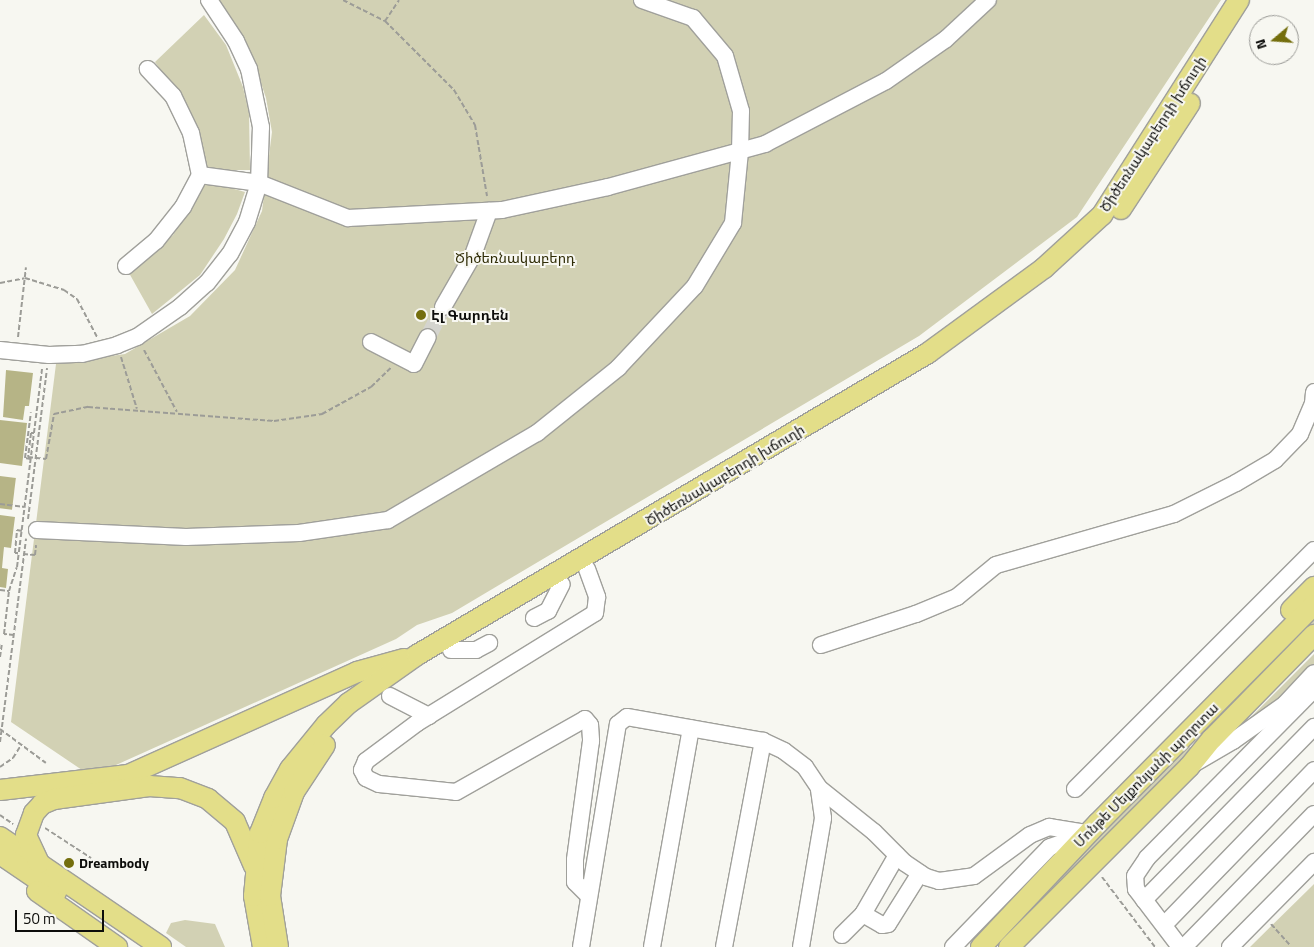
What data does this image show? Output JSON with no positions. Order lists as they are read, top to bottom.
{
  "streets": {
    "main road": ["Ծիծեռնակաբերդի խճուղի", "Մոնթե Մելքոնյանի պողոտա"]
  },
  "parks": ["Ծիծեռնակաբերդ"],
  "places": ["Էլ Գարդեն", "Dreambody"],
  "scale_bar": "50 m",
  "north": "left"
}
